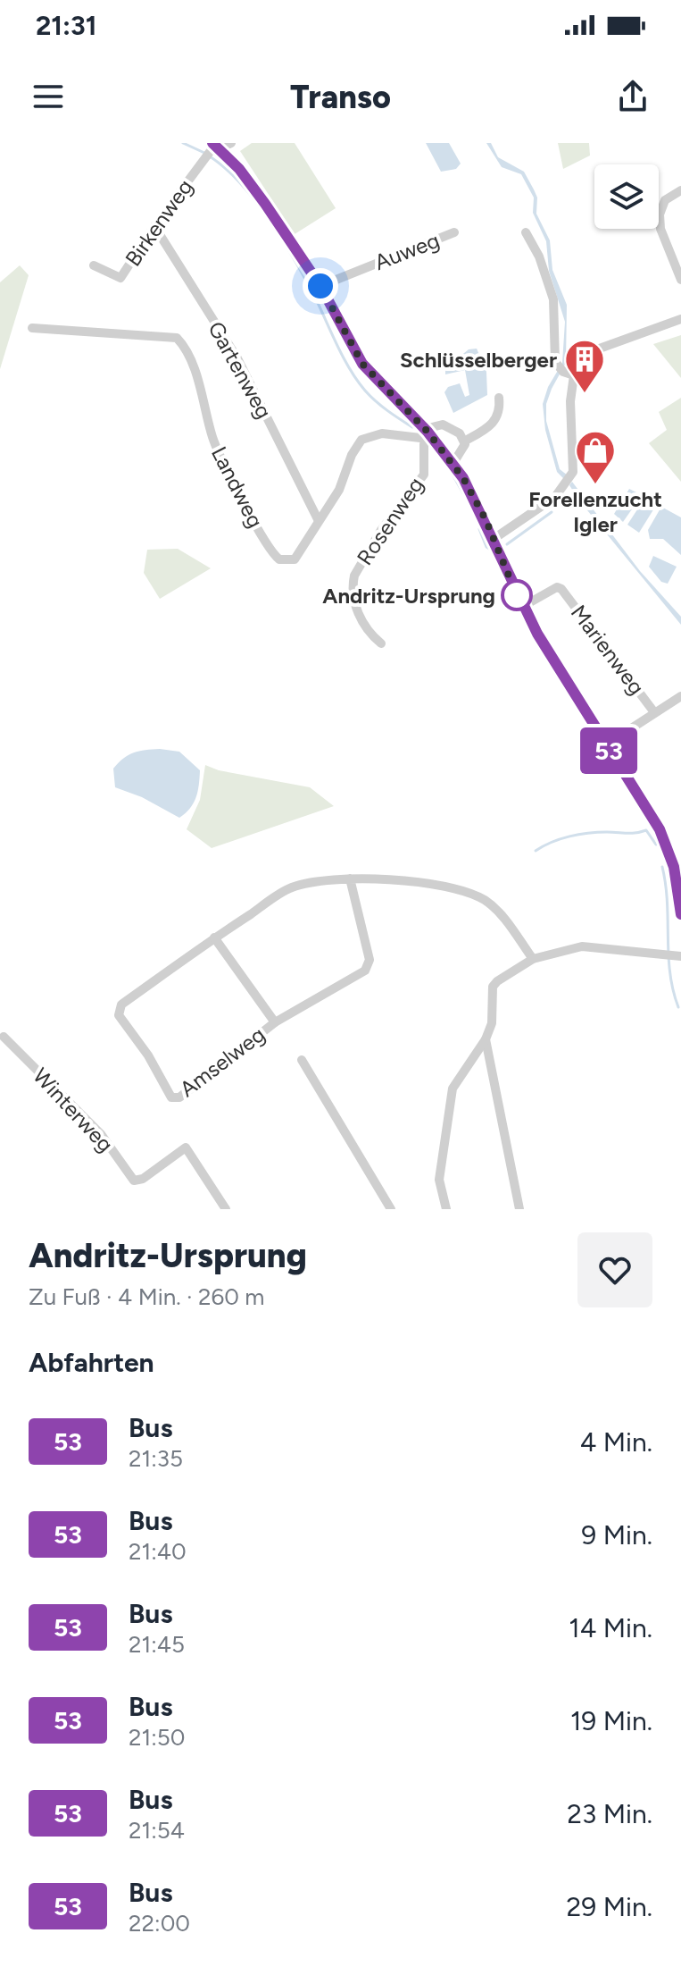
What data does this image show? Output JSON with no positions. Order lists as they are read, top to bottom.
{
  "streets": {
    "street": [
      "Birkenweg",
      "Auweg",
      "Gartenweg",
      "Landweg",
      "Rosenweg",
      "Marienweg",
      "Amselweg",
      "Winterweg"
    ]
  },
  "crossings": [
    ["Birkenweg", "Gartenweg"],
    ["Gartenweg", "Landweg"],
    ["Landweg", "Rosenweg"]
  ],
  "places": {
    "building": ["Schlüsselberger"],
    "shop": ["Forellenzucht Igler"],
    "other": ["Andritz-Ursprung"]
  },
  "lines": ["bus line 53"],
  "page": {
    "status": "21:31",
    "header": "Transo",
    "on_map": "53",
    "heading": [
      ["Andritz-Ursprung", "Zu Fuß · 4 Min. · 260 m"],
      "Abfahrten"
    ],
    "list": [
      {
        "mark": "53",
        "name": "Bus",
        "note": "21:35",
        "value": "4 Min."
      },
      {
        "mark": "53",
        "name": "Bus",
        "note": "21:40",
        "value": "9 Min."
      },
      {
        "mark": "53",
        "name": "Bus",
        "note": "21:45",
        "value": "14 Min."
      },
      {
        "mark": "53",
        "name": "Bus",
        "note": "21:50",
        "value": "19 Min."
      },
      {
        "mark": "53",
        "name": "Bus",
        "note": "21:54",
        "value": "23 Min."
      },
      {
        "mark": "53",
        "name": "Bus",
        "note": "22:00",
        "value": "29 Min."
      }
    ]
  }
}
